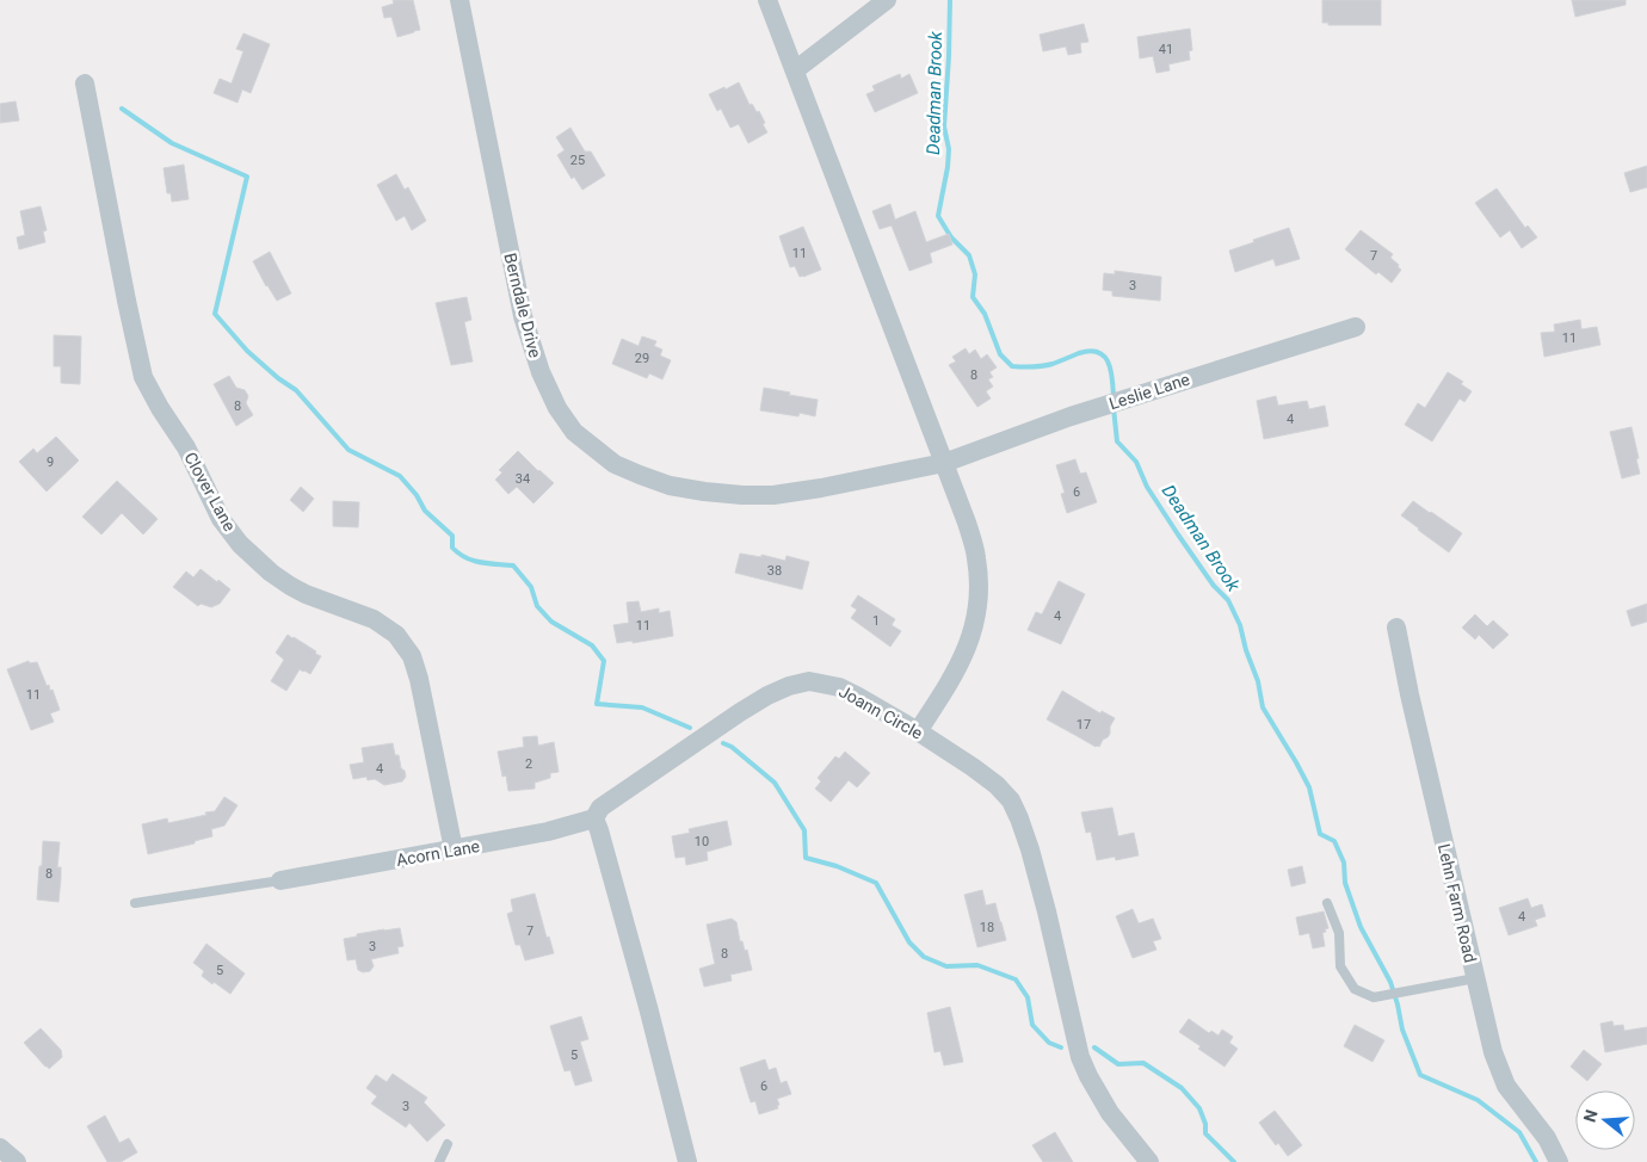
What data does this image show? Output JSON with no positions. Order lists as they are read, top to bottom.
{
  "streets": {
    "street": [
      "Berndale Drive",
      "Leslie Lane",
      "Clover Lane",
      "Joann Circle",
      "Acorn Lane",
      "Lehn Farm Road"
    ]
  },
  "crossings": [
    ["Berndale Drive", "Leslie Lane"],
    ["Clover Lane", "Acorn Lane"],
    ["Joann Circle", "Acorn Lane"]
  ],
  "water": ["Deadman Brook"],
  "house_numbers": [
    "41",
    "25",
    "11",
    "7",
    "3",
    "11",
    "29",
    "8",
    "8",
    "4",
    "9",
    "34",
    "6",
    "38",
    "4",
    "1",
    "11",
    "11",
    "17",
    "2",
    "4",
    "10",
    "8",
    "4",
    "18",
    "7",
    "3",
    "8",
    "5",
    "5",
    "6",
    "3"
  ],
  "north": "left"
}
